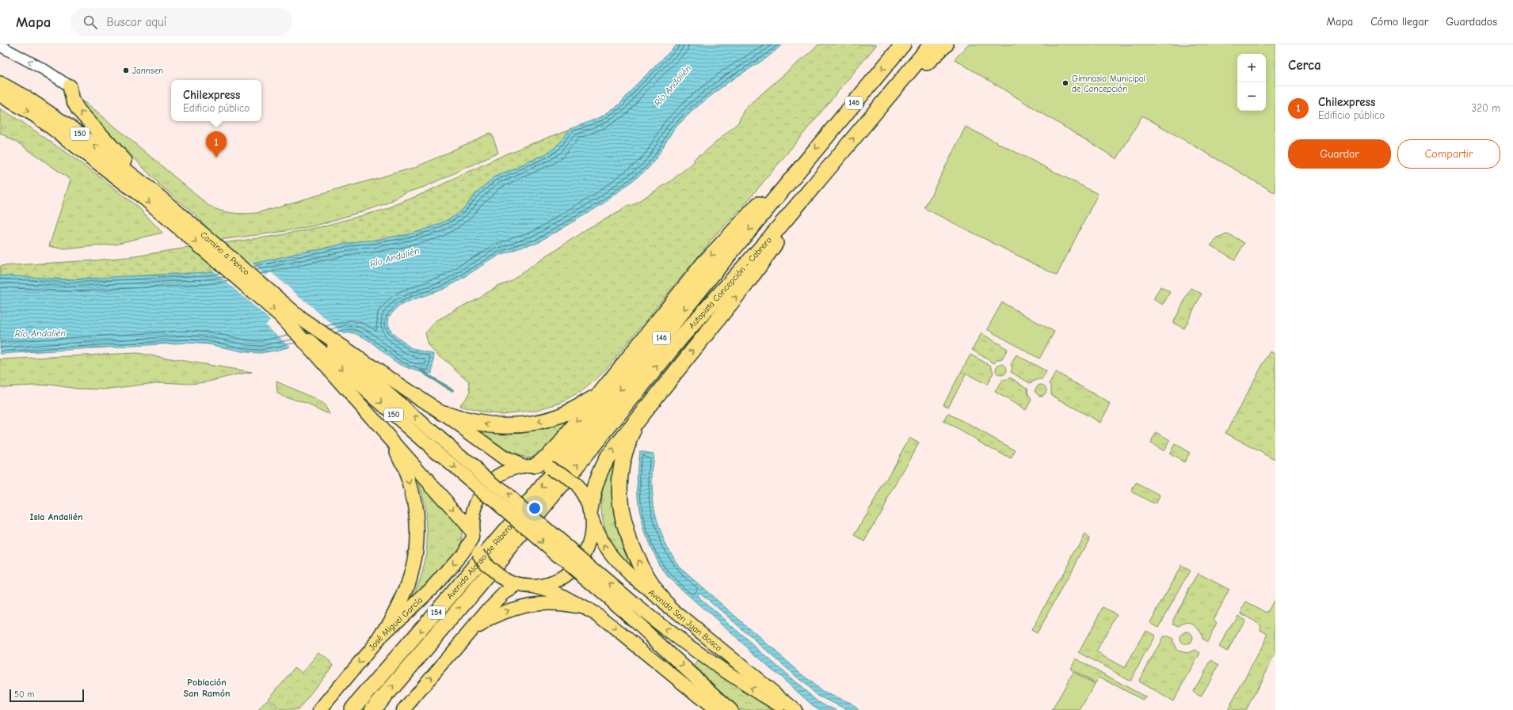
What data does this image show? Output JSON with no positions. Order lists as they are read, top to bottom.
{
  "streets": {
    "highway": [
      "146",
      "150",
      "Camino a Penco",
      "Autopista Concepción - Cabrero",
      "Avenida Alonso de Ribera",
      "154"
    ],
    "main road": ["Avenida San Juan Bosco", "José Miguel García"]
  },
  "crossings": [
    ["150", "Camino a Penco"],
    ["150", "Avenida San Juan Bosco"],
    ["Autopista Concepción - Cabrero", "Avenida Alonso de Ribera"]
  ],
  "districts": ["Isla Andalién", "Población San Ramón"],
  "water": ["Río Andalién"],
  "places": ["Jannsen", "Gimnasio Municipal de Concepción"],
  "scale_bar": "50 m",
  "page": {
    "header": "Mapa",
    "search": "Buscar aquí",
    "nav": ["Mapa", "Cómo llegar", "Guardados"],
    "heading": "Cerca",
    "map_buttons": ["+", "−"],
    "popup": ["Chilexpress", "Edificio público"],
    "list": [
      {
        "mark": "1",
        "name": "Chilexpress",
        "note": "Edificio público",
        "value": "320 m"
      }
    ],
    "buttons": ["Guardar", "Compartir"],
    "pins": "1",
    "scale": "50 m"
  }
}
